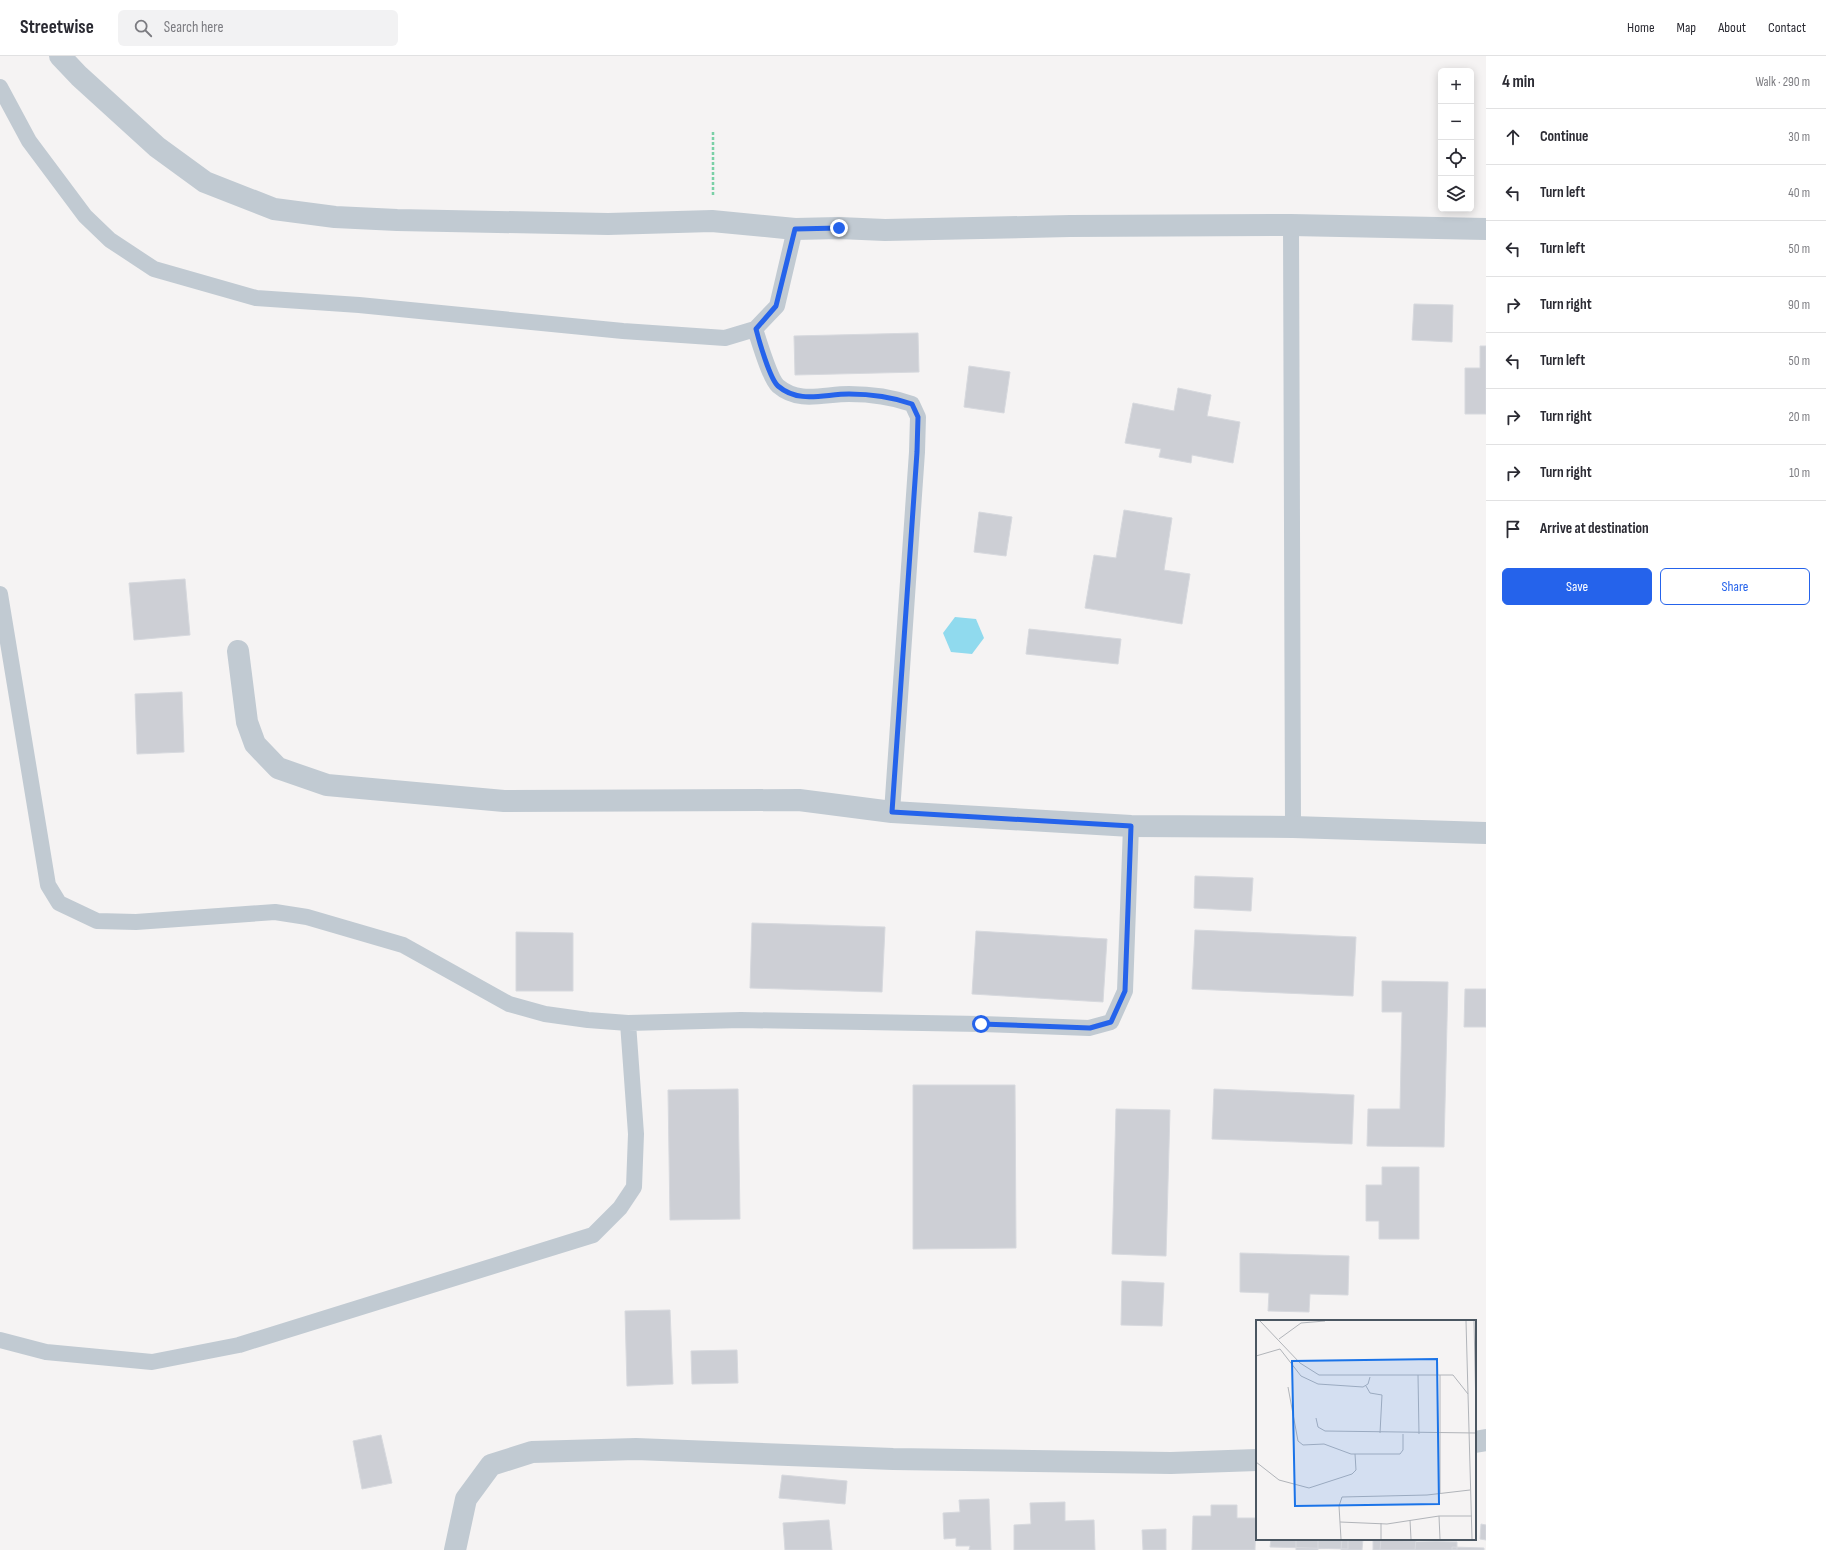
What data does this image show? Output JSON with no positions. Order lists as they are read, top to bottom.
{
  "page": {
    "header": "Streetwise",
    "search": "Search here",
    "nav": [
      "Home",
      "Map",
      "About",
      "Contact"
    ],
    "heading": ["4 min", "Walk · 290 m"],
    "map_buttons": ["+", "−"],
    "list": [
      ["Continue", "30 m"],
      ["Turn left", "40 m"],
      ["Turn left", "50 m"],
      ["Turn right", "90 m"],
      ["Turn left", "50 m"],
      ["Turn right", "20 m"],
      ["Turn right", "10 m"],
      "Arrive at destination"
    ],
    "buttons": ["Save", "Share"]
  }
}
